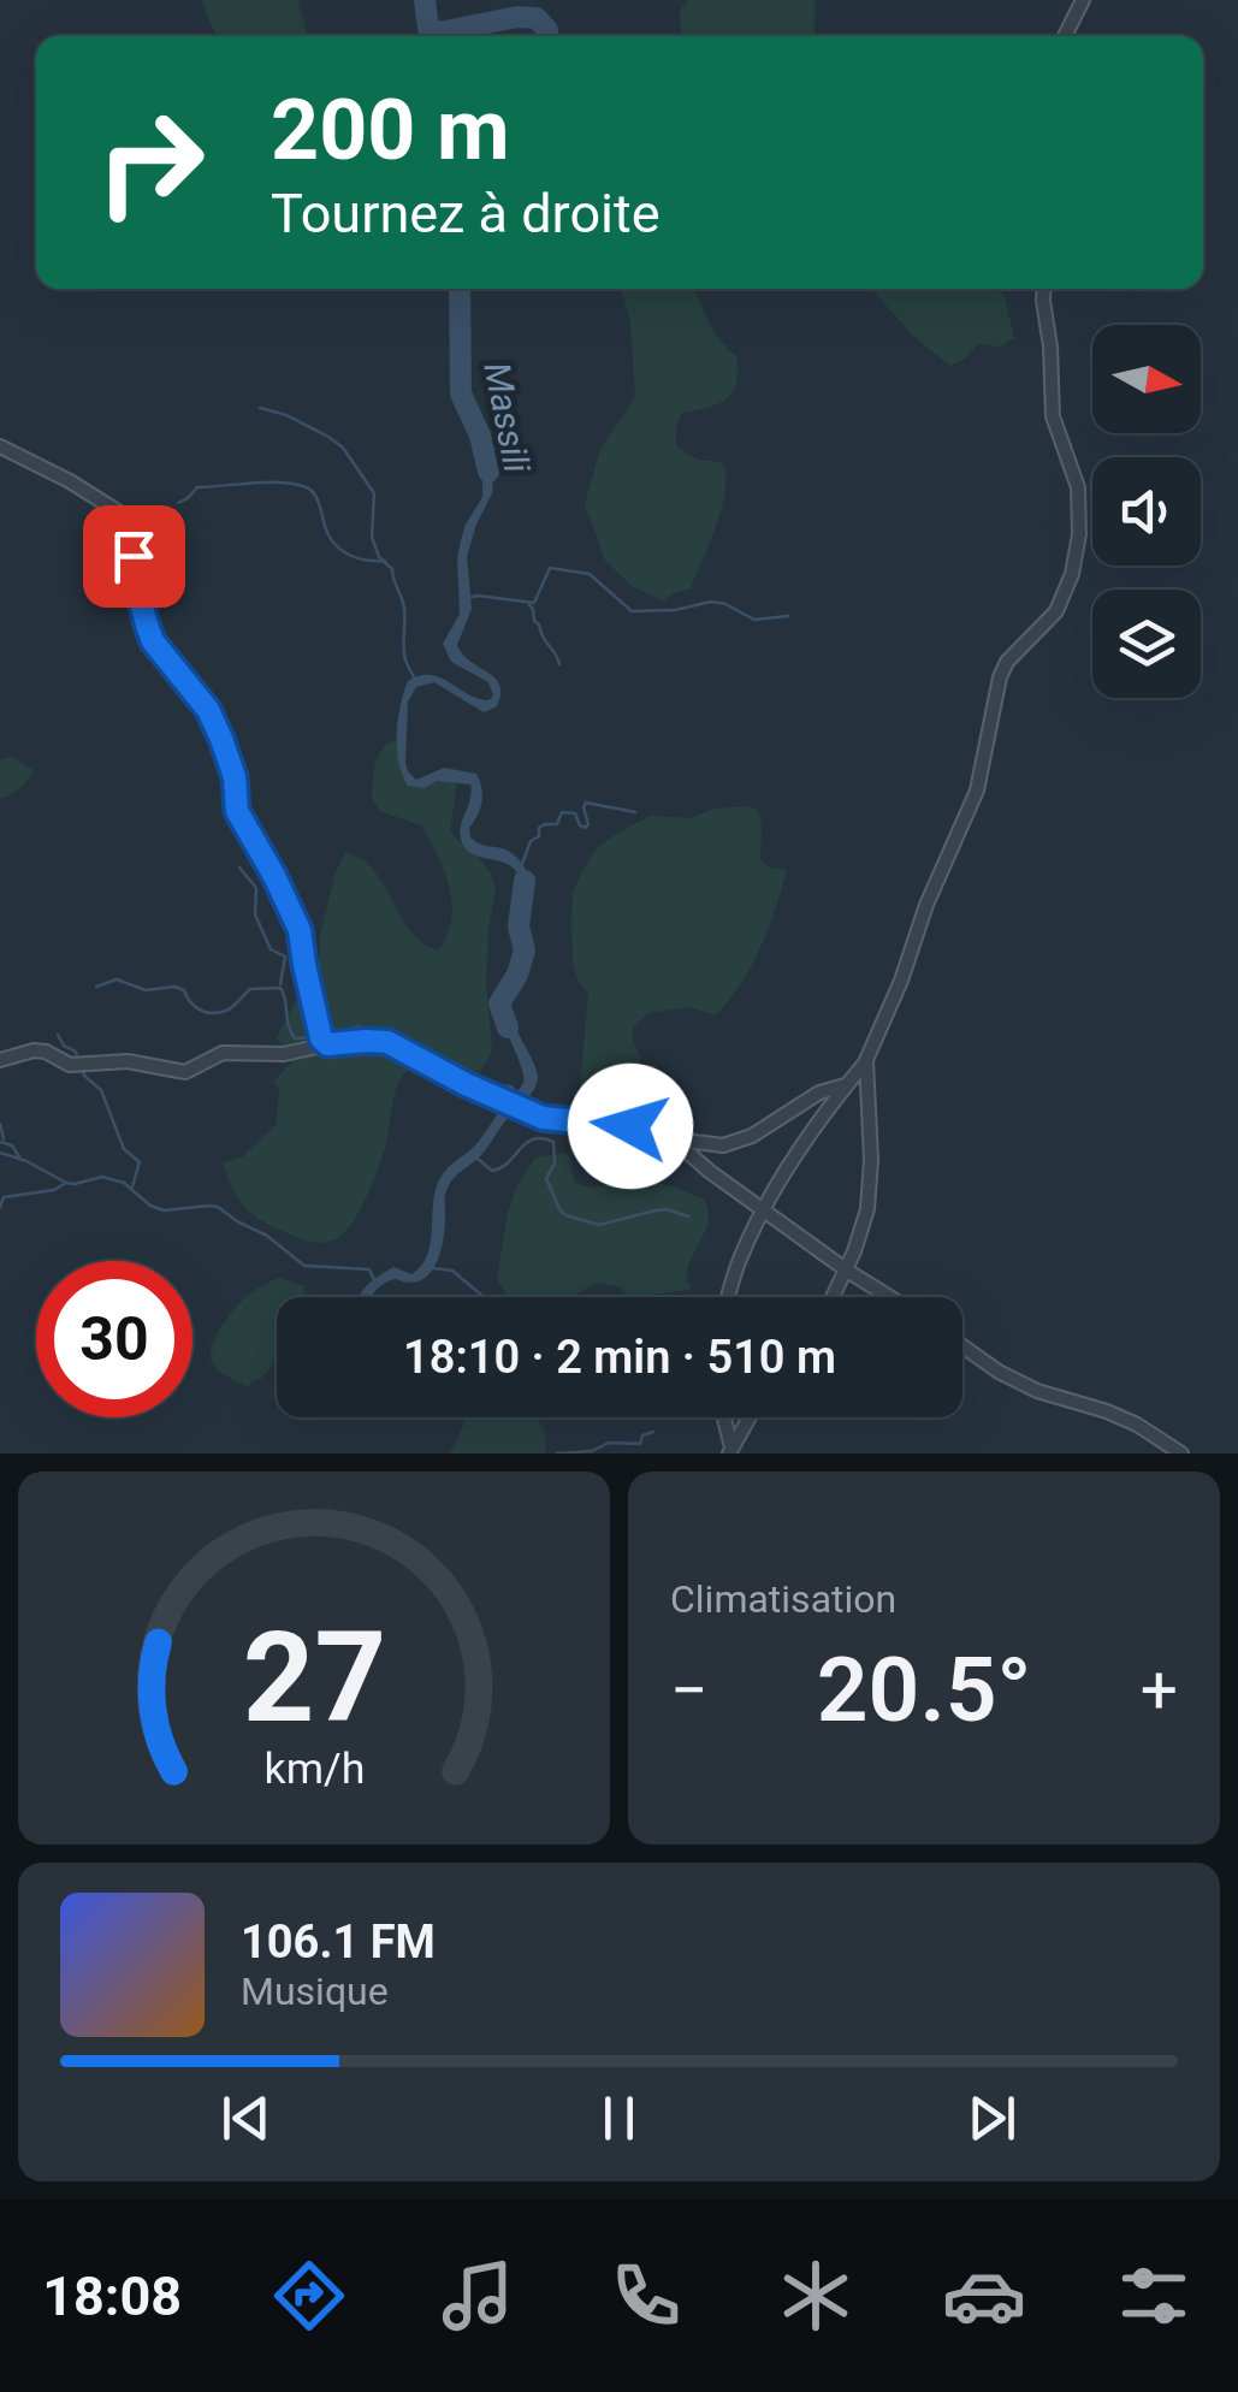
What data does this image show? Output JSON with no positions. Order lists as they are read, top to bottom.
{
  "water": ["Massili"],
  "north": "right",
  "page": {
    "turn": ["200 m", "Tournez à droite"],
    "limit": "30",
    "trip": "18:10 · 2 min · 510 m",
    "tile": "Climatisation",
    "heat": ["−", "20.5°", "+"],
    "song": ["106.1 FM", "Musique"],
    "tabs": "18:08",
    "gauge": ["27", "km/h"]
  }
}
